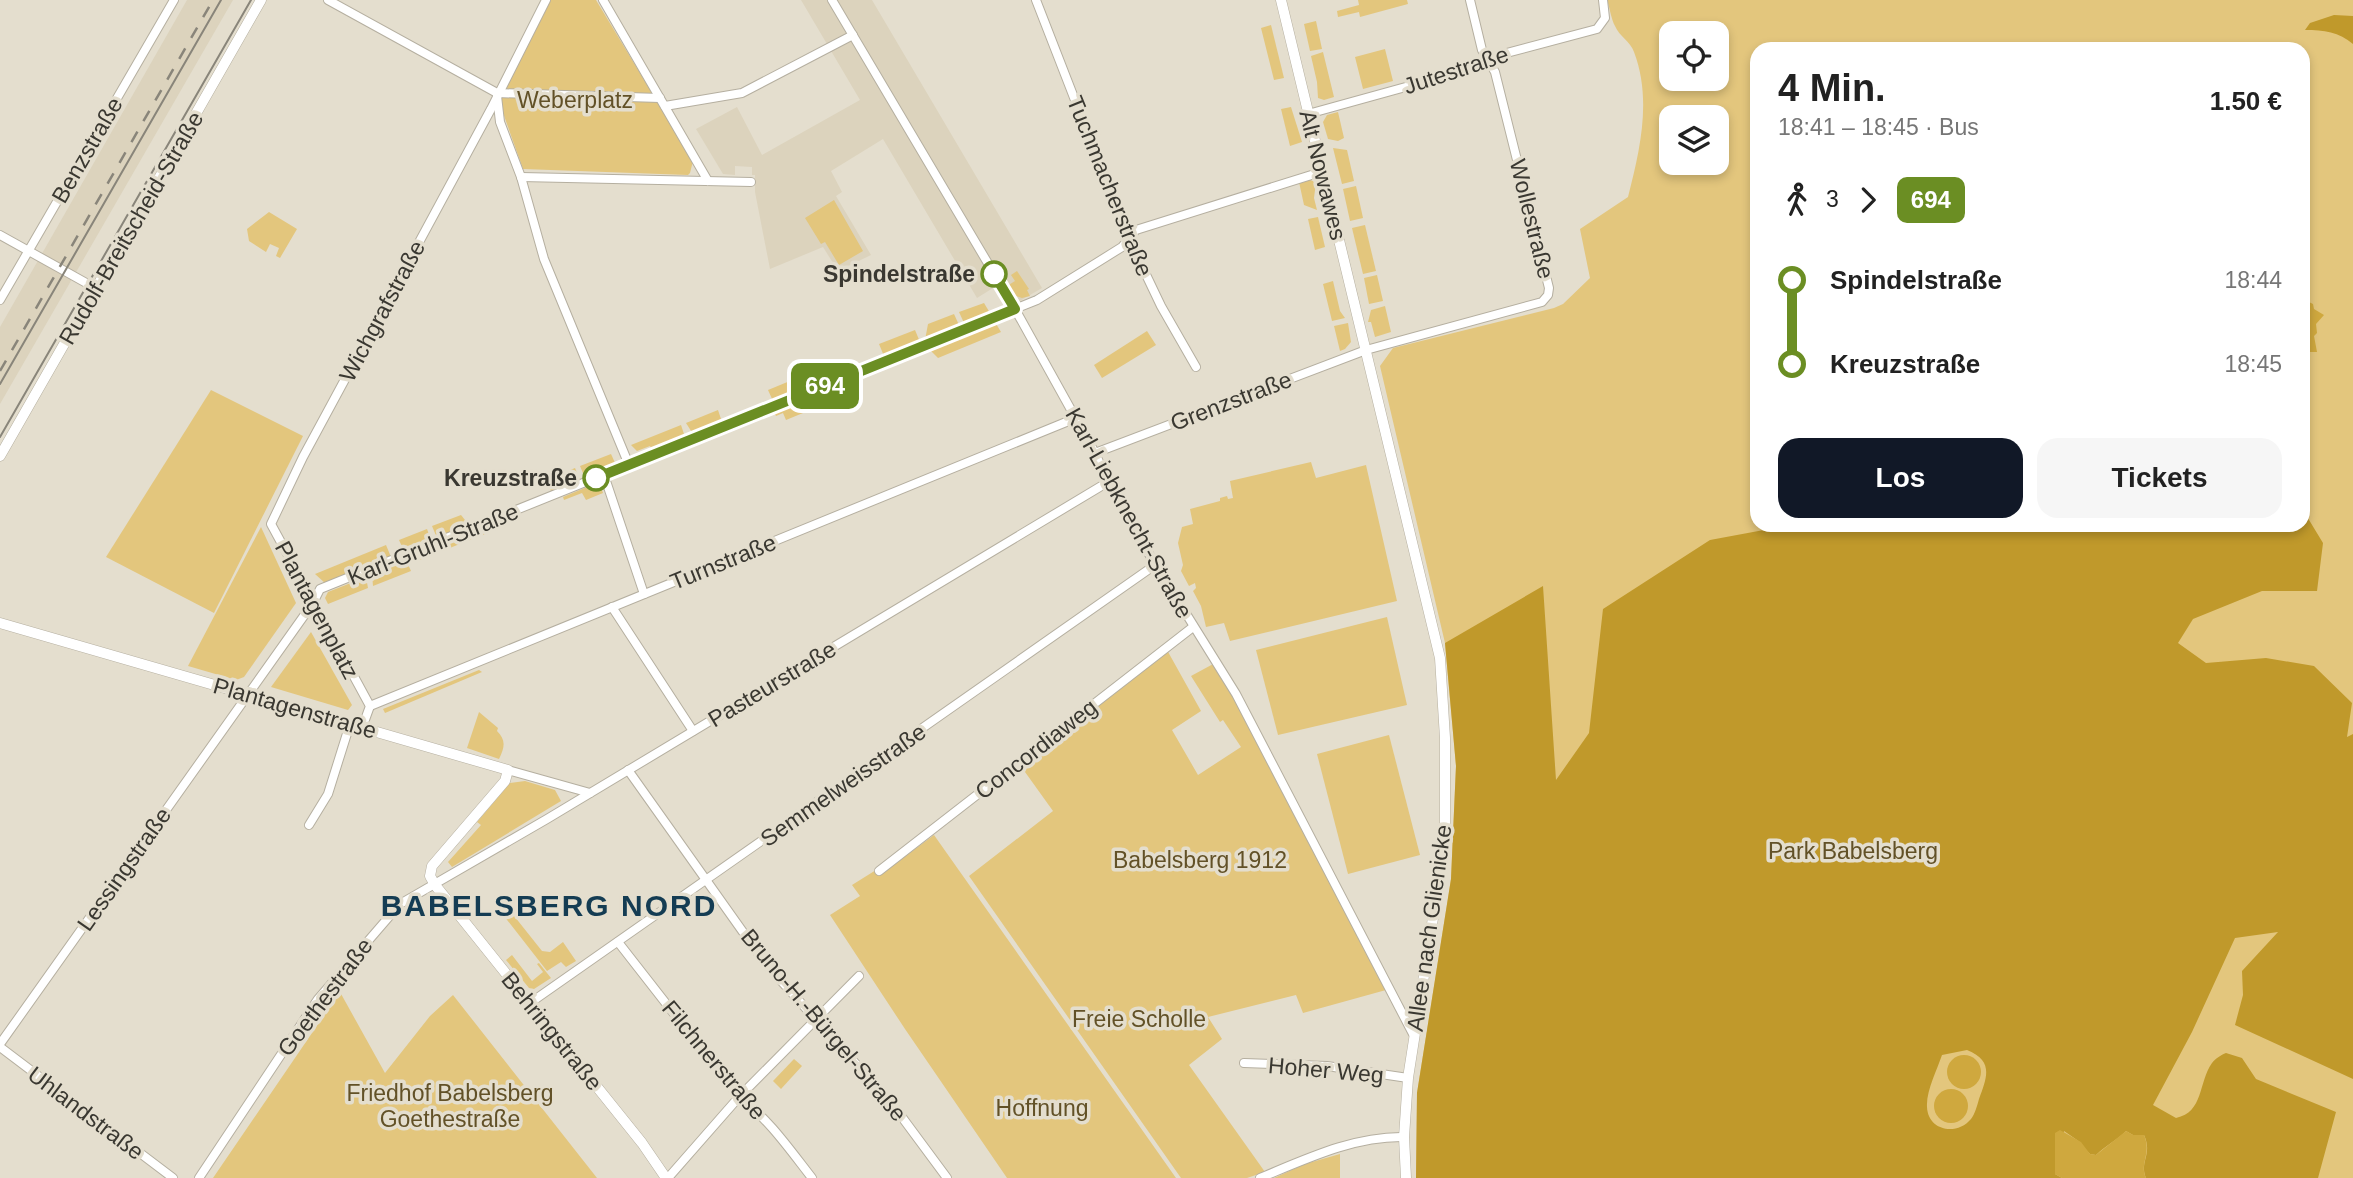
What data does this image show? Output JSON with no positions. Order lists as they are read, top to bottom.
{
  "streets": {
    "street": [
      "Jutestraße",
      "Benzstraße",
      "Alt Nowawes",
      "Tuchmacherstraße",
      "Wollestraße",
      "Rudolf-Breitscheid-Straße",
      "Wichgrafstraße",
      "Grenzstraße",
      "Karl-Liebknecht-Straße",
      "Karl-Gruhl-Straße",
      "Turnstraße",
      "Plantagenplatz",
      "Pasteurstraße",
      "Plantagenstraße",
      "Concordiaweg",
      "Semmelweisstraße",
      "Lessingstraße",
      "Allee nach Glienicke",
      "Goethestraße",
      "Bruno-H.-Bürgel-Straße",
      "Behringstraße",
      "Filchnerstraße",
      "Hoher Weg",
      "Uhlandstraße"
    ]
  },
  "crossings": [
    ["Jutestraße", "Alt Nowawes"],
    ["Jutestraße", "Wollestraße"],
    ["Alt Nowawes", "Wollestraße"],
    ["Alt Nowawes", "Grenzstraße"],
    ["Alt Nowawes", "Allee nach Glienicke"],
    ["Wollestraße", "Grenzstraße"],
    ["Wollestraße", "Allee nach Glienicke"],
    ["Wichgrafstraße", "Plantagenplatz"],
    ["Grenzstraße", "Karl-Liebknecht-Straße"],
    ["Grenzstraße", "Allee nach Glienicke"],
    ["Karl-Liebknecht-Straße", "Karl-Gruhl-Straße"],
    ["Karl-Liebknecht-Straße", "Turnstraße"],
    ["Karl-Liebknecht-Straße", "Pasteurstraße"],
    ["Karl-Liebknecht-Straße", "Concordiaweg"],
    ["Karl-Liebknecht-Straße", "Semmelweisstraße"],
    ["Karl-Liebknecht-Straße", "Allee nach Glienicke"],
    ["Karl-Gruhl-Straße", "Plantagenplatz"],
    ["Karl-Gruhl-Straße", "Plantagenstraße"],
    ["Karl-Gruhl-Straße", "Lessingstraße"],
    ["Turnstraße", "Plantagenplatz"],
    ["Plantagenplatz", "Plantagenstraße"],
    ["Pasteurstraße", "Plantagenstraße"],
    ["Pasteurstraße", "Goethestraße"],
    ["Pasteurstraße", "Bruno-H.-Bürgel-Straße"],
    ["Pasteurstraße", "Behringstraße"],
    ["Plantagenstraße", "Lessingstraße"],
    ["Semmelweisstraße", "Bruno-H.-Bürgel-Straße"],
    ["Semmelweisstraße", "Behringstraße"],
    ["Semmelweisstraße", "Filchnerstraße"],
    ["Lessingstraße", "Uhlandstraße"],
    ["Allee nach Glienicke", "Hoher Weg"],
    ["Goethestraße", "Behringstraße"]
  ],
  "districts": ["BABELSBERG NORD"],
  "parks": [
    "Weberplatz",
    "Park Babelsberg",
    "Babelsberg 1912",
    "Freie Scholle",
    "Friedhof Babelsberg Goethestraße",
    "Hoffnung"
  ],
  "places": ["Spindelstraße", "Kreuzstraße"],
  "lines": ["bus line 694"],
  "page": {
    "on_map": "694",
    "heading": ["4 Min.", "18:41 – 18:45 · Bus", "1.50 €"],
    "legs": ["3", "694"],
    "list": [
      {
        "name": "Spindelstraße",
        "value": "18:44"
      },
      {
        "name": "Kreuzstraße",
        "value": "18:45"
      }
    ],
    "buttons": ["Los", "Tickets"]
  }
}
